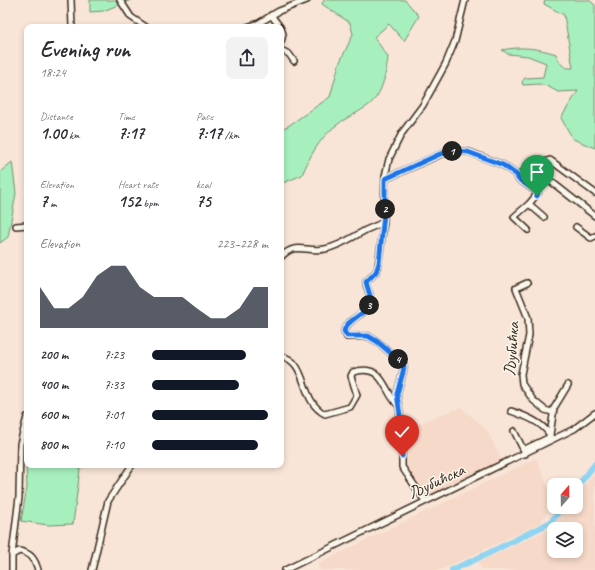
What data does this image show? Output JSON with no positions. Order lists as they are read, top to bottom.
{
  "streets": {
    "street": ["Љубићка", "Љубићска"]
  },
  "north": "top",
  "page": {
    "heading": ["Evening run", "18:24"],
    "stats": [
      ["Distance", "1.00 km"],
      ["Time", "7:17"],
      ["Pace", "7:17 /km"],
      ["Elevation", "7 m"],
      ["Heart rate", "152 bpm"],
      ["kcal", "75"]
    ],
    "pins": [
      "1",
      "2",
      "3",
      "4"
    ],
    "chart": ["Elevation", "223–228 m"],
    "list": [
      {
        "name": "200 m",
        "note": "7:23"
      },
      {
        "name": "400 m",
        "note": "7:33"
      },
      {
        "name": "600 m",
        "note": "7:01"
      },
      {
        "name": "800 m",
        "note": "7:10"
      }
    ]
  }
}
